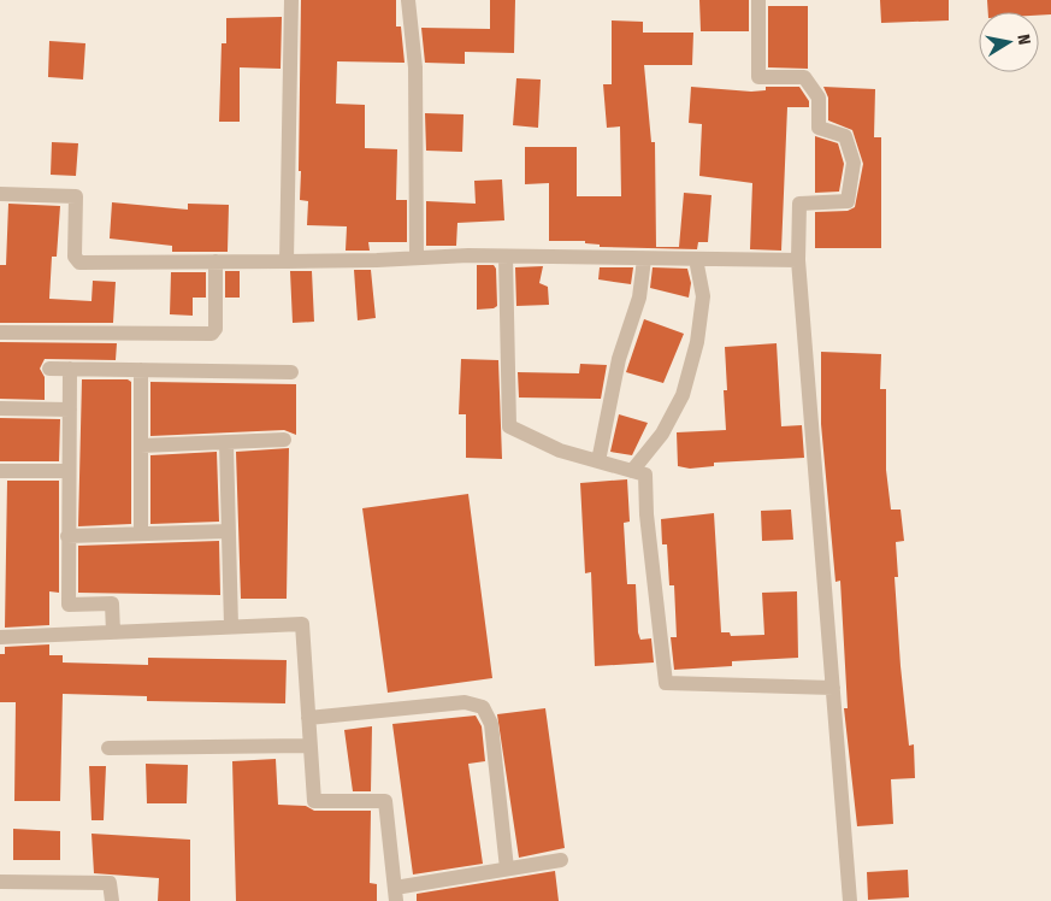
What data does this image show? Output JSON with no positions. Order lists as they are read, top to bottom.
{
  "north": "right"
}
